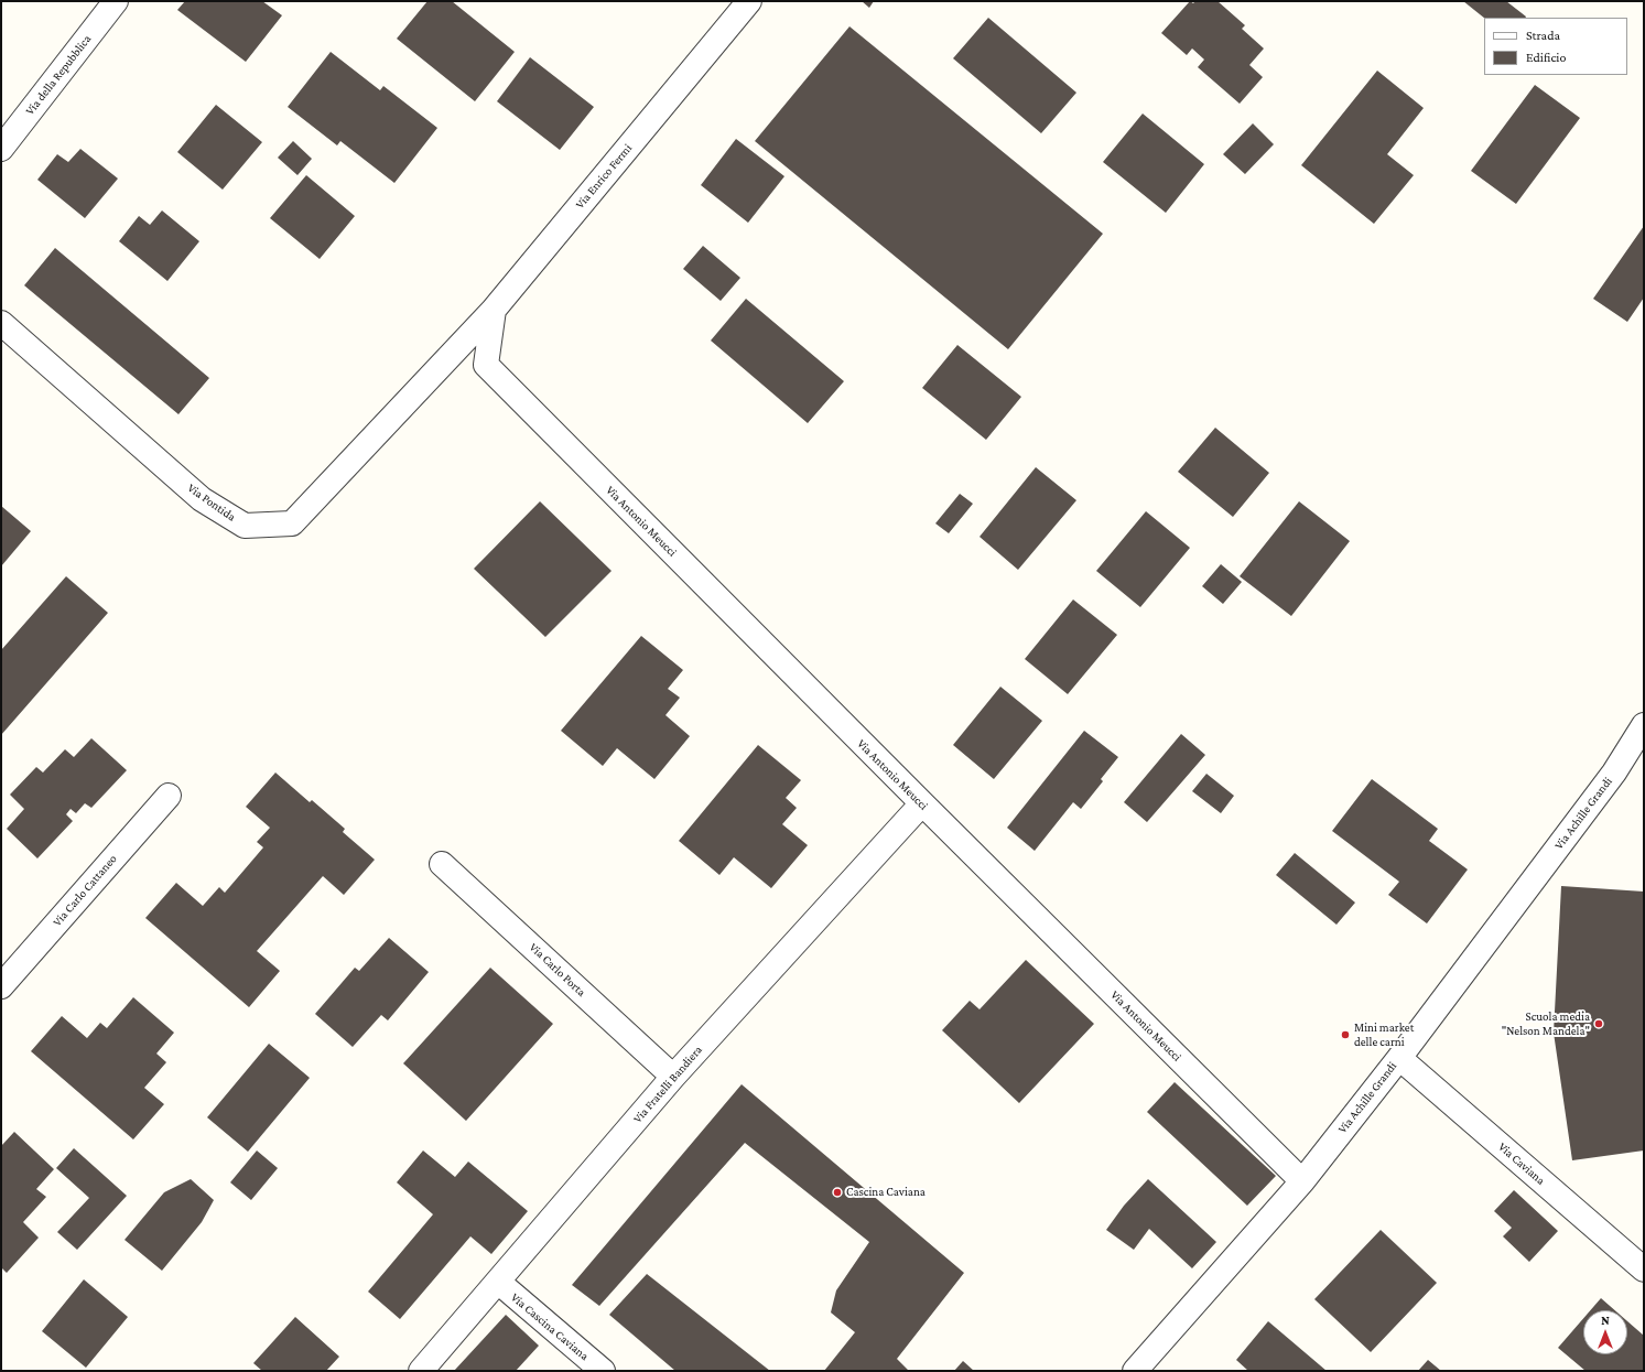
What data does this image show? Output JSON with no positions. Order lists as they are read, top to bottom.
{
  "streets": {
    "street": [
      "Via della Repubblica",
      "Via Enrico Fermi",
      "Via Pontida",
      "Via Antonio Meucci",
      "Via Achille Grandi",
      "Via Carlo Cattaneo",
      "Via Carlo Porta",
      "Via Fratelli Bandiera",
      "Via Caviana",
      "Via Cascina Caviana"
    ]
  },
  "crossings": [
    ["Via Enrico Fermi", "Via Pontida"],
    ["Via Enrico Fermi", "Via Antonio Meucci"],
    ["Via Pontida", "Via Antonio Meucci"],
    ["Via Antonio Meucci", "Via Achille Grandi"],
    ["Via Antonio Meucci", "Via Fratelli Bandiera"],
    ["Via Achille Grandi", "Via Caviana"],
    ["Via Carlo Porta", "Via Fratelli Bandiera"],
    ["Via Fratelli Bandiera", "Via Cascina Caviana"]
  ],
  "places": ["Scuola media \"Nelson Mandela\"", "Mini market delle carni", "Cascina Caviana"],
  "legend": ["Strada", "Edificio"],
  "north": "top"
}
